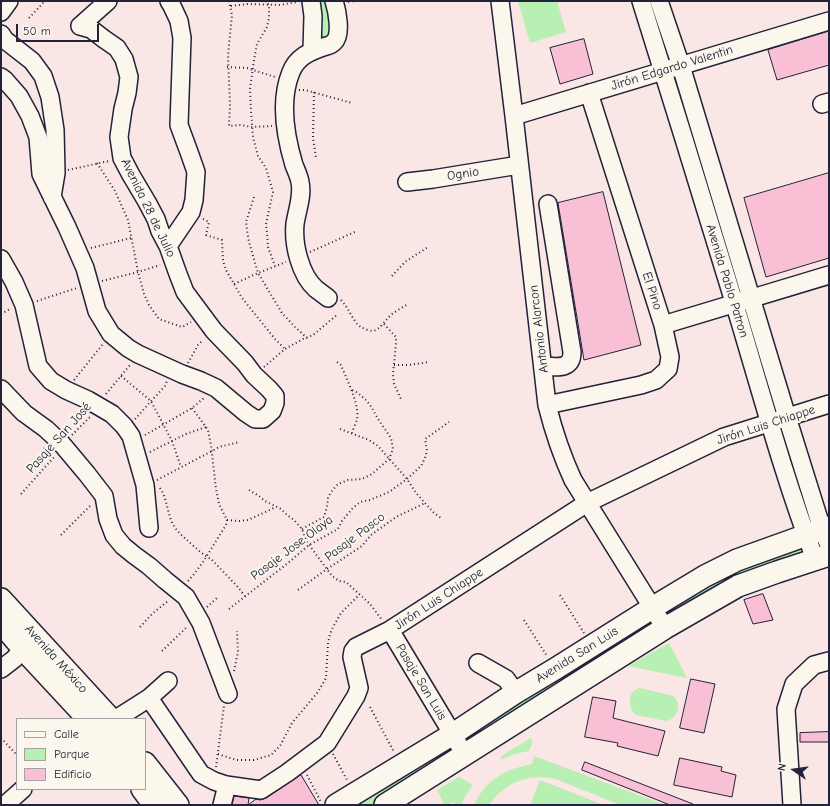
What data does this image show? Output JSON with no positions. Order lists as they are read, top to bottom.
{
  "streets": {
    "main road": ["Avenida San Luis", "Avenida México"],
    "street": [
      "Jirón Edgardo Valentin",
      "Ognio",
      "Avenida 28 de Julio",
      "Avenida Pablo Patron",
      "El Pino",
      "Antonio Alarcon",
      "Jirón Luis Chiappe",
      "Pasaje San Luis"
    ],
    "path": ["Pasaje San José", "Pasaje Pasco", "Pasaje Jose Olaya"]
  },
  "crossings": [
    ["Jirón Edgardo Valentin", "Avenida Pablo Patron"],
    ["Jirón Edgardo Valentin", "El Pino"],
    ["Jirón Edgardo Valentin", "Antonio Alarcon"],
    ["Ognio", "Antonio Alarcon"],
    ["Avenida 28 de Julio", "Pasaje San José"],
    ["Avenida Pablo Patron", "Jirón Luis Chiappe"],
    ["Avenida Pablo Patron", "Avenida San Luis"],
    ["El Pino", "Antonio Alarcon"],
    ["Antonio Alarcon", "Jirón Luis Chiappe"],
    ["Antonio Alarcon", "Avenida San Luis"],
    ["Jirón Luis Chiappe", "Pasaje San Luis"],
    ["Pasaje Pasco", "Pasaje San Luis"],
    ["Pasaje Jose Olaya", "Pasaje San Luis"],
    ["Avenida San Luis", "Pasaje San Luis"]
  ],
  "legend": ["Calle", "Parque", "Edificio"],
  "scale_bar": "50 m",
  "north": "left"
}
